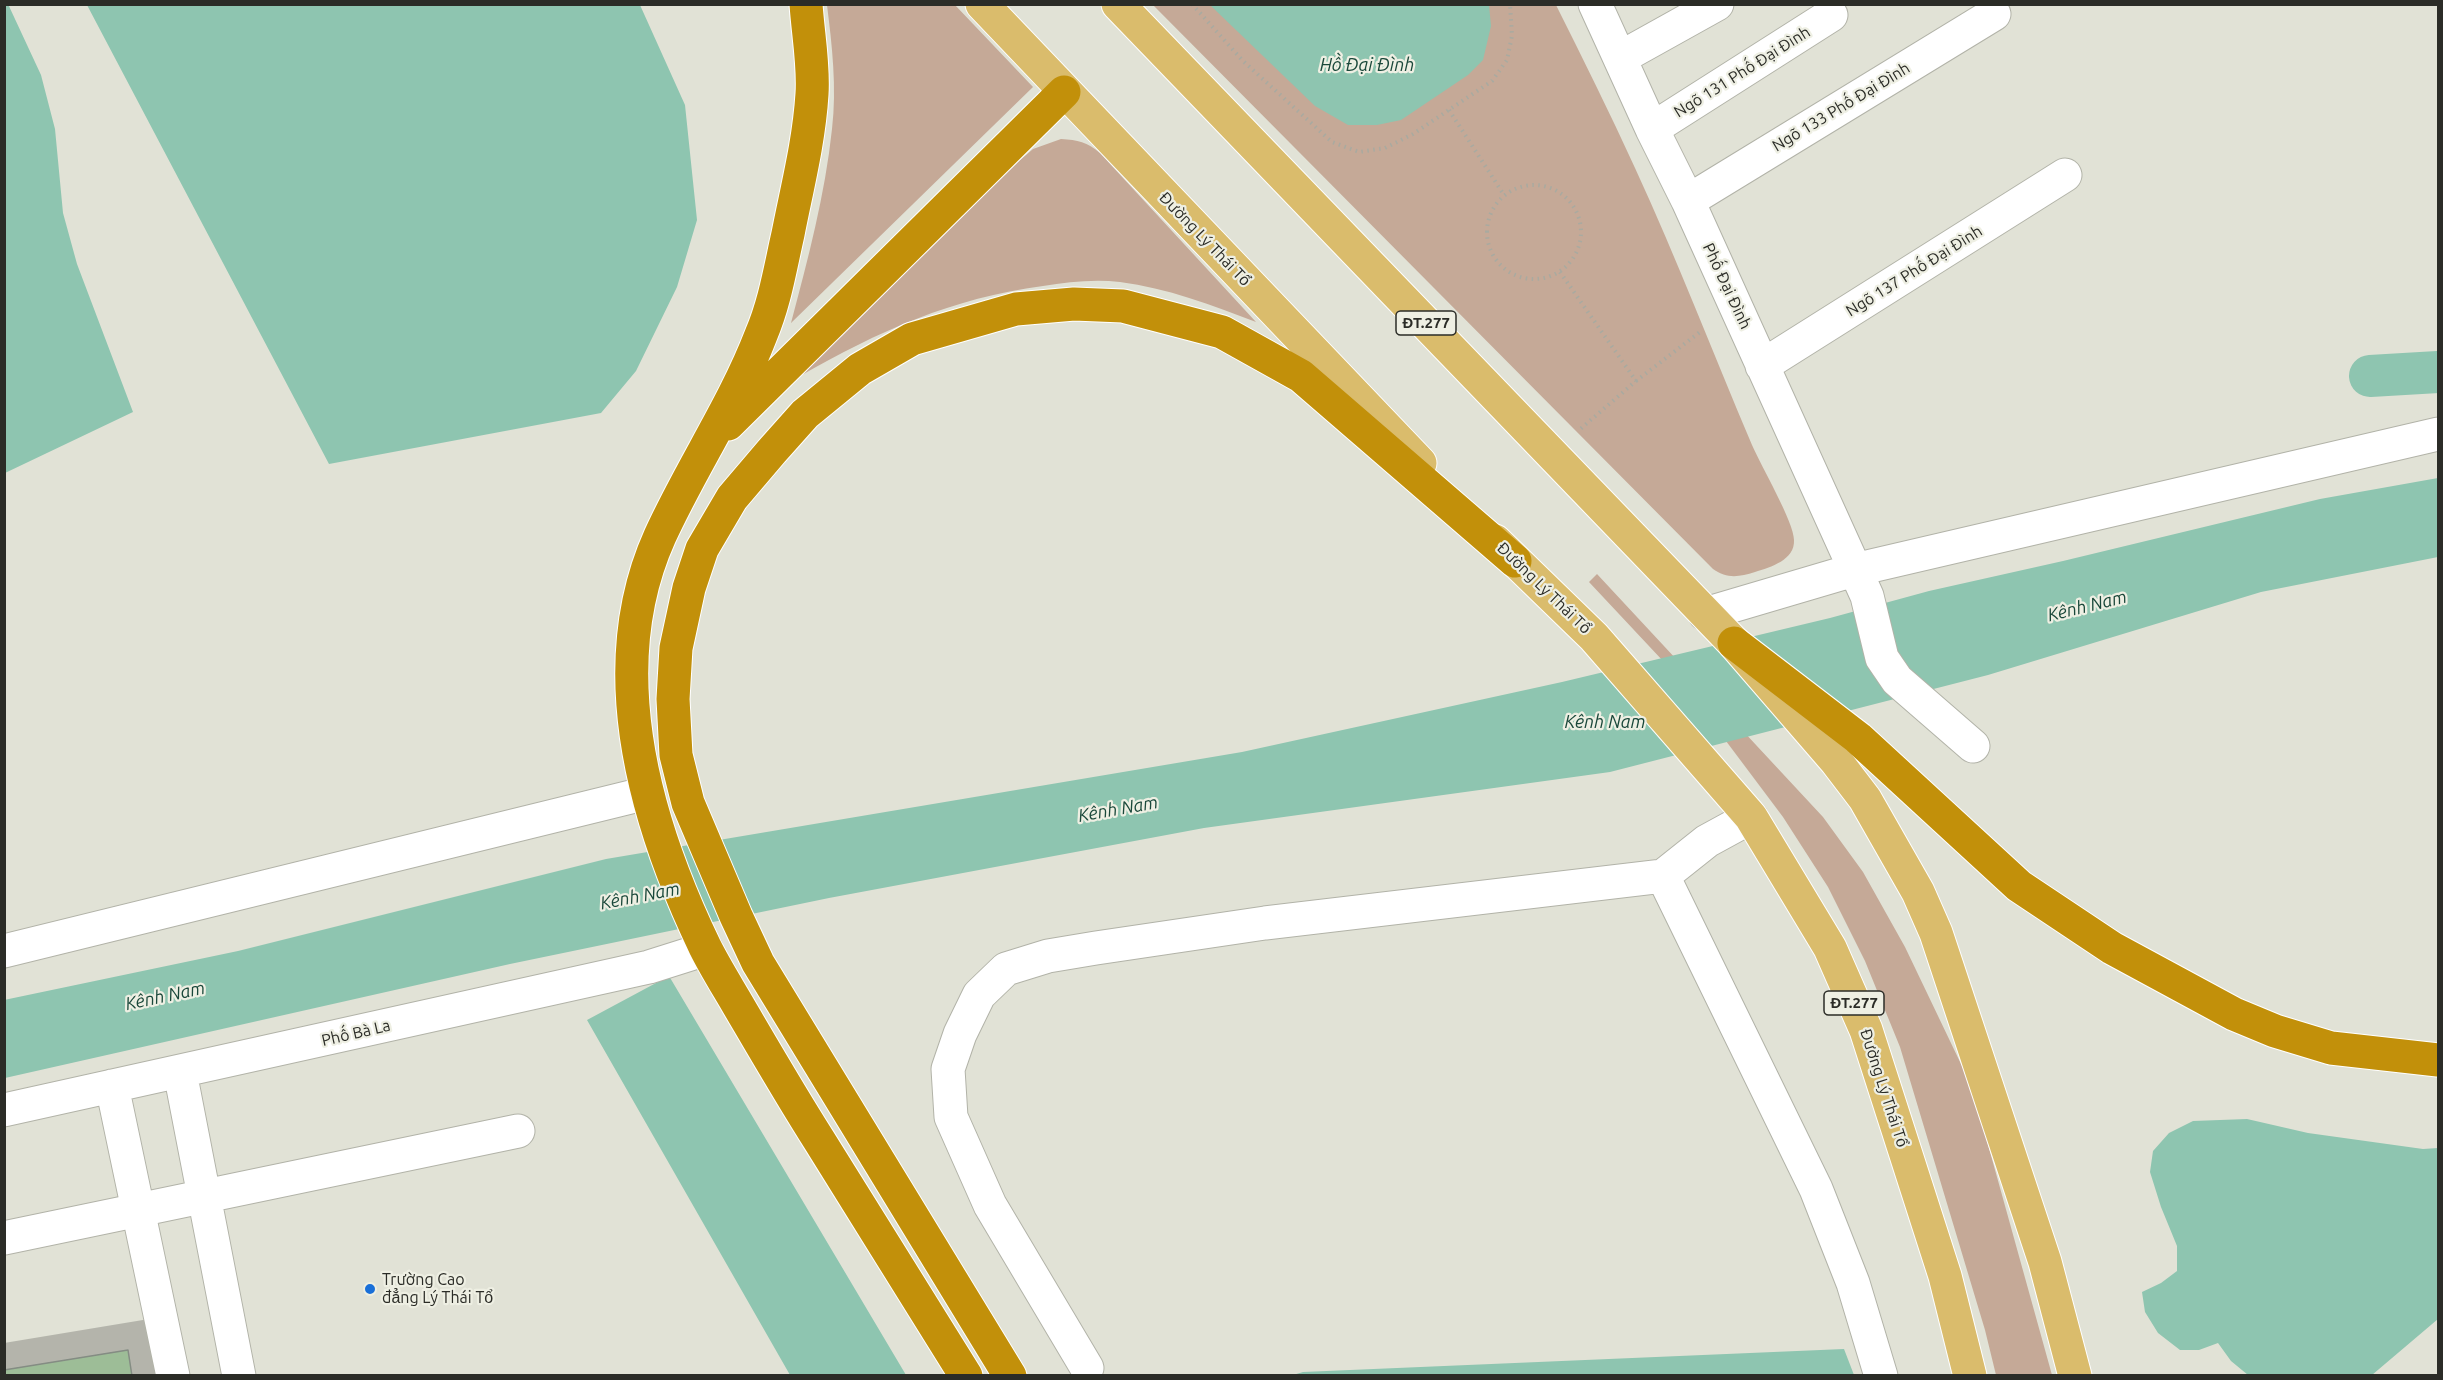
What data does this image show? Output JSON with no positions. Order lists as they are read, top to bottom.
{
  "streets": {
    "main road": ["Đường Lý Thái Tổ", "ĐT.277"],
    "street": [
      "Ngõ 131 Phố Đại Đình",
      "Ngõ 133 Phố Đại Đình",
      "Ngõ 137 Phố Đại Đình",
      "Phố Đại Đình",
      "Phố Bà La"
    ]
  },
  "crossings": [
    ["Ngõ 131 Phố Đại Đình", "Phố Đại Đình"],
    ["Ngõ 133 Phố Đại Đình", "Phố Đại Đình"],
    ["Ngõ 137 Phố Đại Đình", "Phố Đại Đình"]
  ],
  "water": ["Hồ Đại Đình", "Kênh Nam"],
  "places": ["Trường Cao đẳng Lý Thái Tổ"]
}
